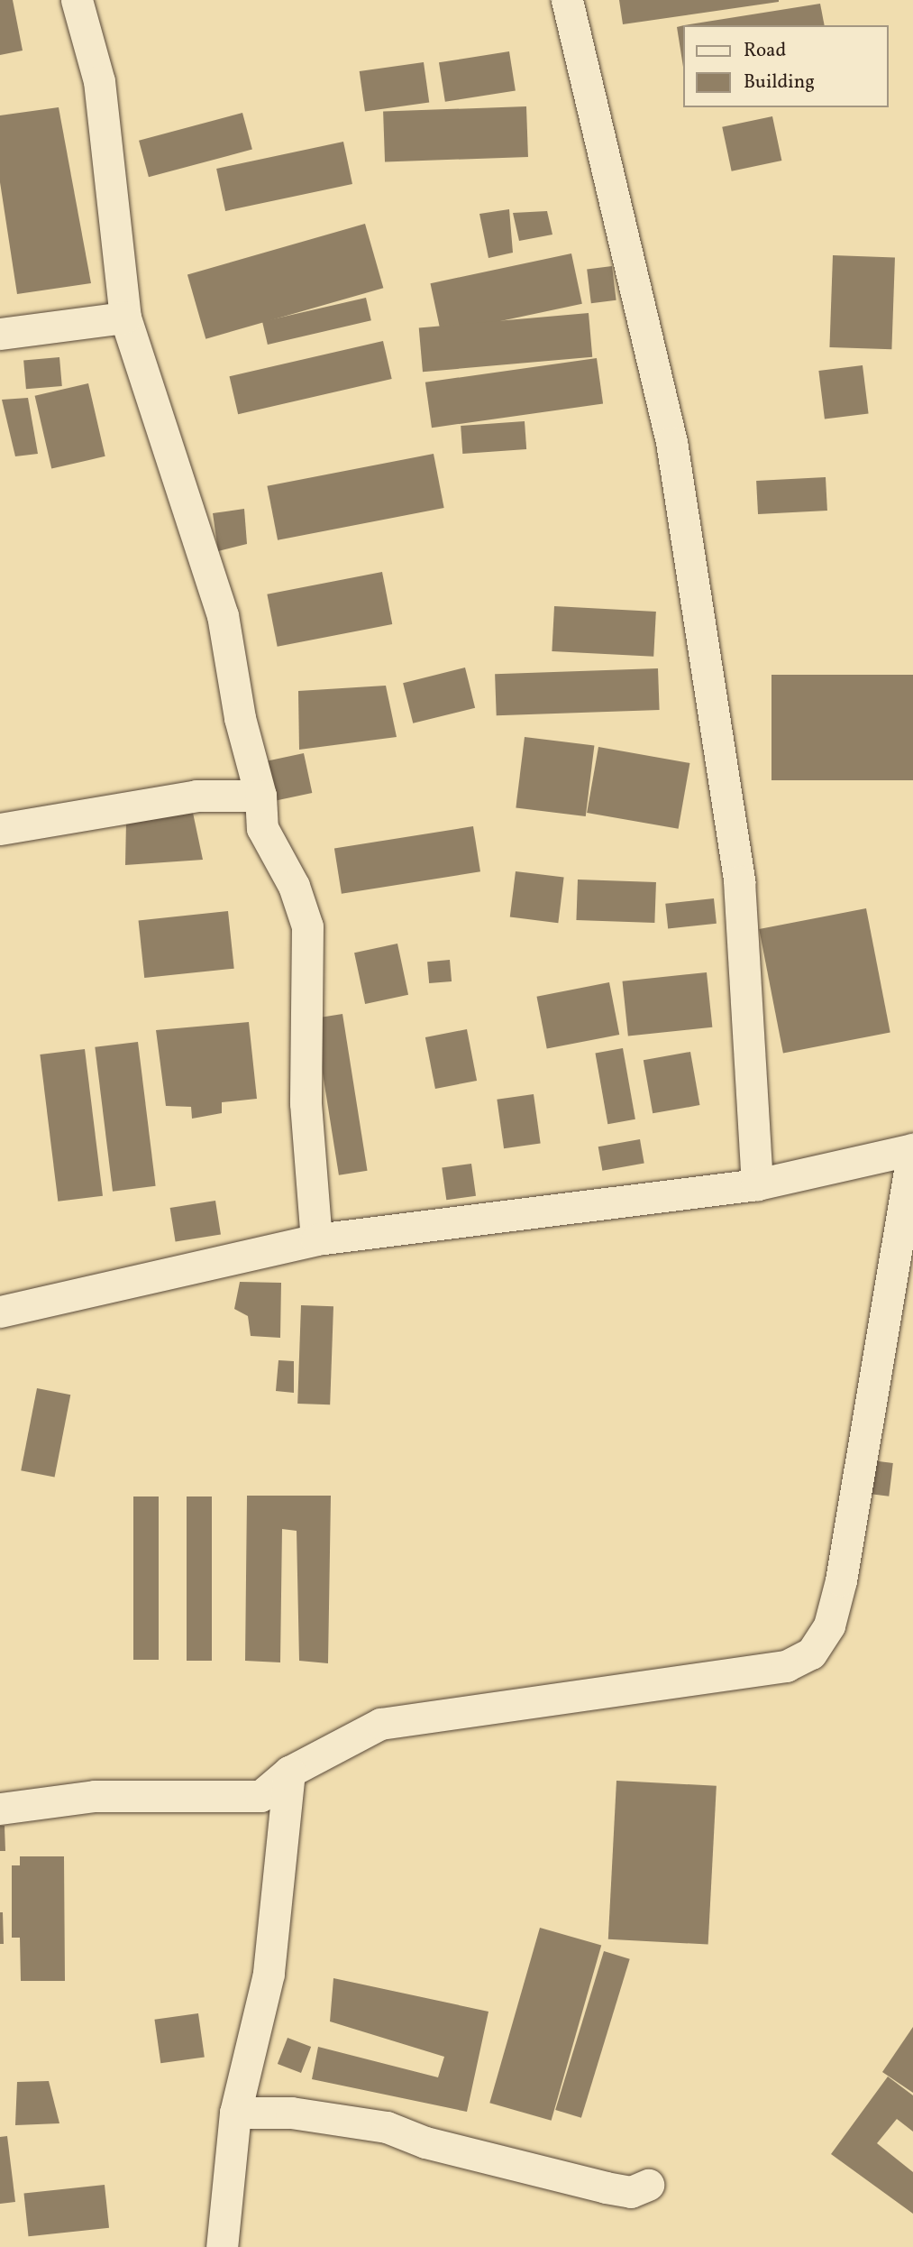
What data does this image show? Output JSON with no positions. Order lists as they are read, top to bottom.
{
  "legend": ["Road", "Building"]
}
